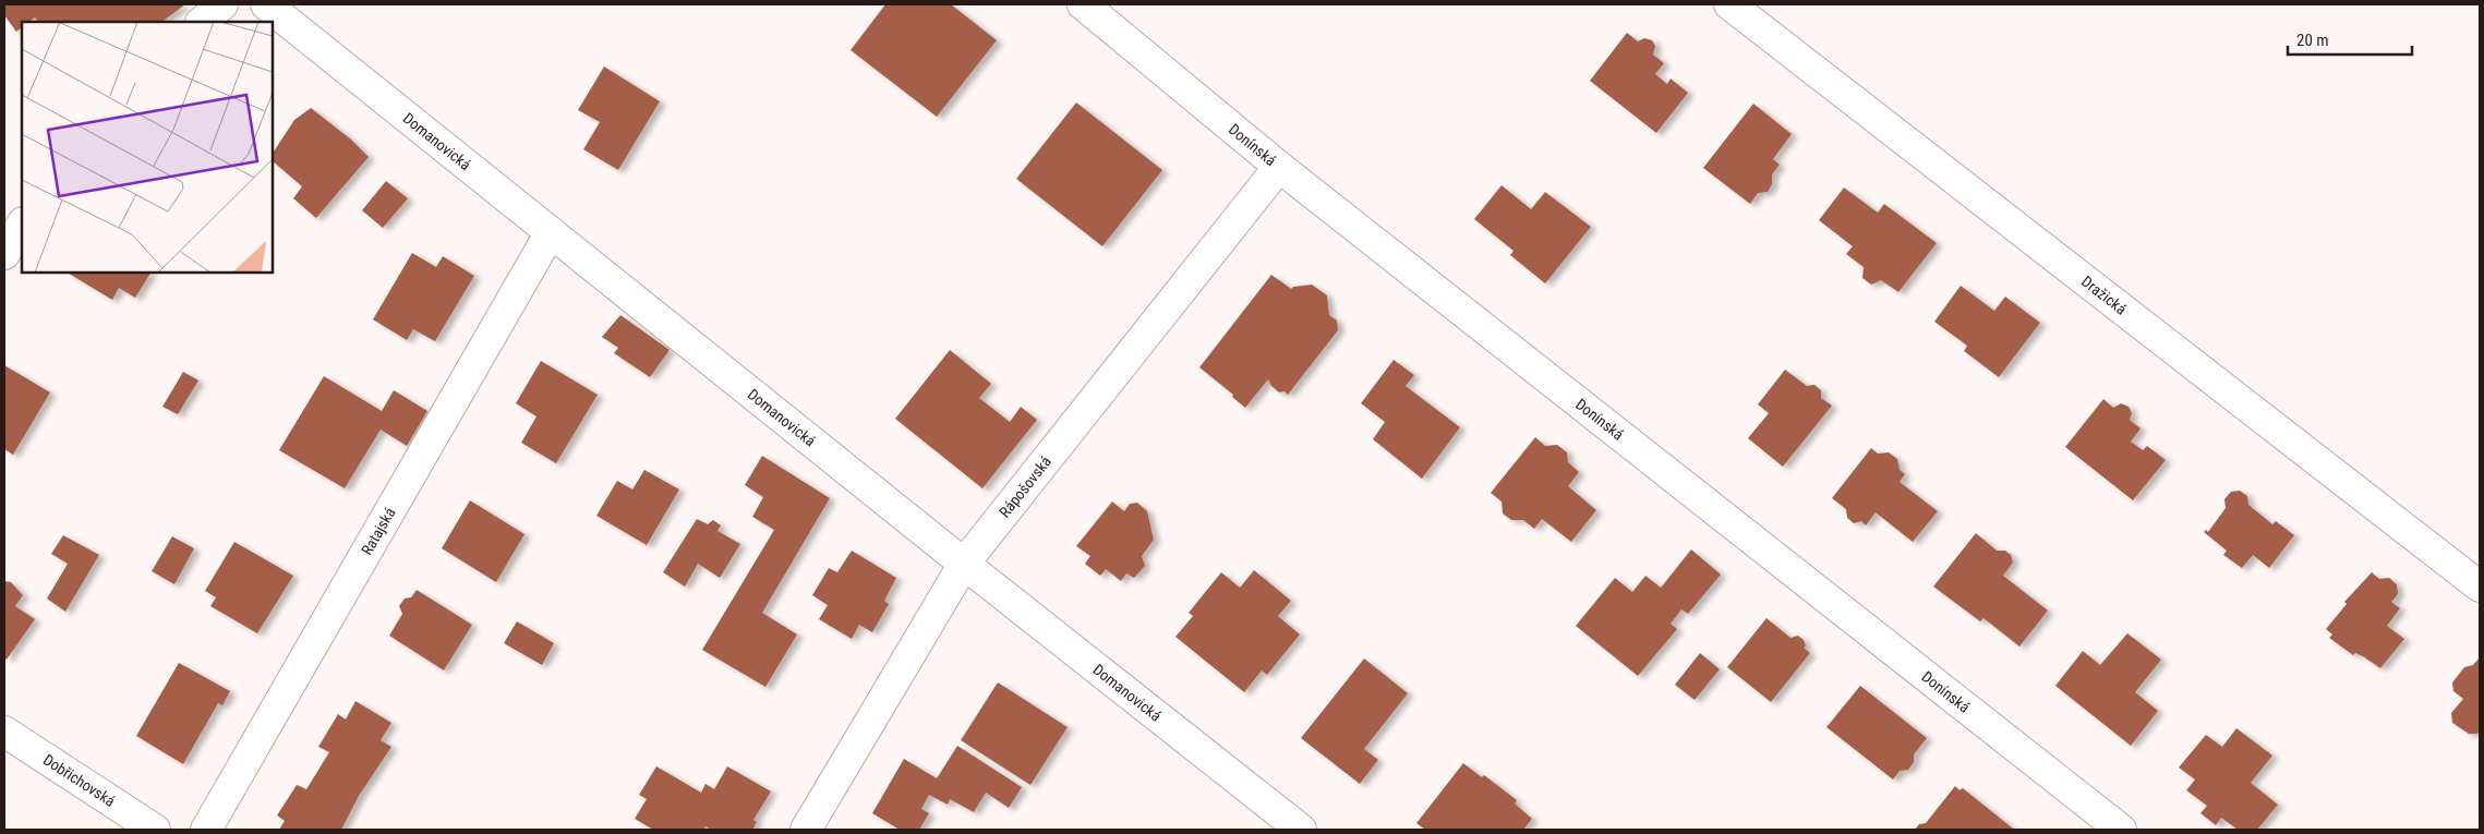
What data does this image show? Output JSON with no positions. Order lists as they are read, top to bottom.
{
  "streets": {
    "street": [
      "Domanovická",
      "Donínská",
      "Dražická",
      "Rápošovská",
      "Ratajská",
      "Dobřichovská"
    ]
  },
  "crossings": [
    ["Domanovická", "Rápošovská"],
    ["Domanovická", "Ratajská"],
    ["Donínská", "Rápošovská"]
  ],
  "scale_bar": "20 m"
}
